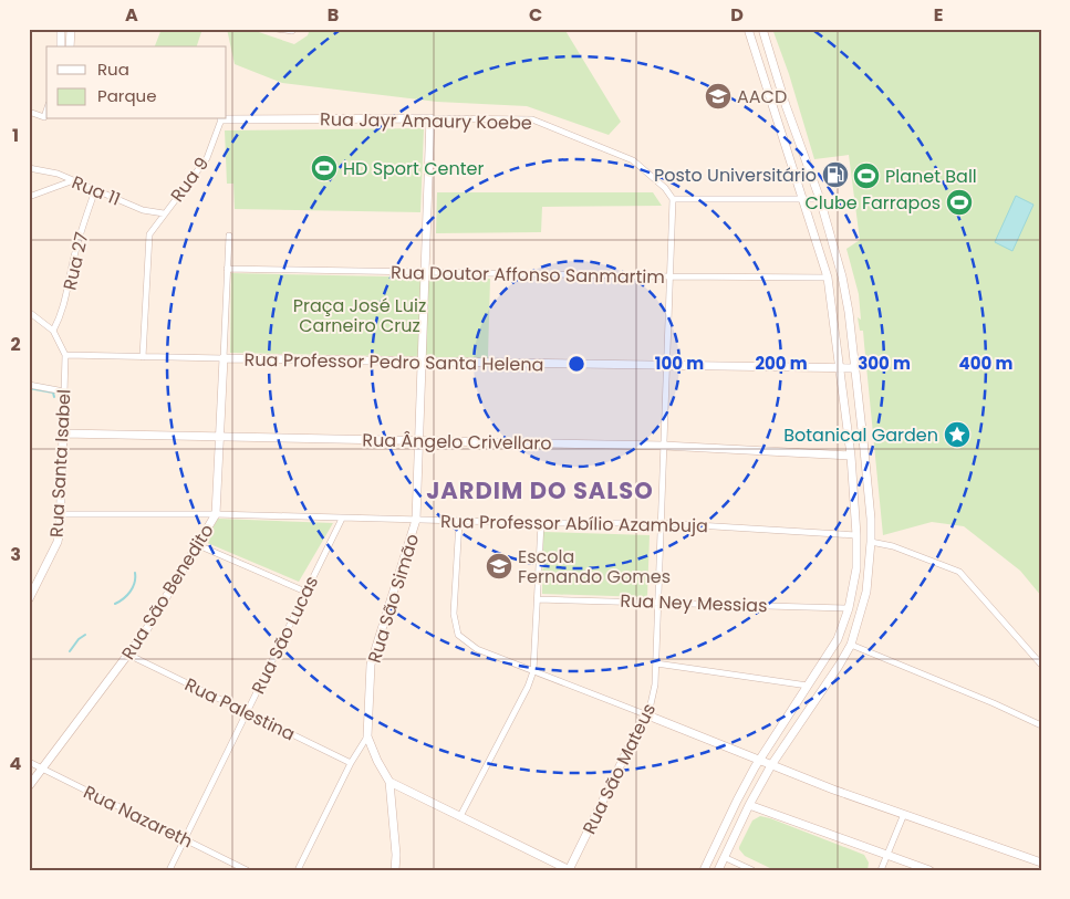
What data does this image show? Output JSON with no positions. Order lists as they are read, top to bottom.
{
  "streets": {
    "street": [
      "Rua Jayr Amaury Koebe",
      "Rua 9",
      "Rua 11",
      "Rua 27",
      "Rua Doutor Affonso Sanmartim",
      "Rua Professor Pedro Santa Helena",
      "Rua Ângelo Crivellaro",
      "Rua Santa Isabel",
      "Rua Professor Abílio Azambuja",
      "Rua São Benedito",
      "Rua São Simão",
      "Rua Ney Messias",
      "Rua São Lucas",
      "Rua Palestina",
      "Rua São Mateus",
      "Rua Nazareth"
    ]
  },
  "crossings": [
    ["Rua Jayr Amaury Koebe", "Rua São Simão"],
    ["Rua Jayr Amaury Koebe", "Rua São Mateus"],
    ["Rua 9", "Rua 11"],
    ["Rua 9", "Rua Professor Pedro Santa Helena"],
    ["Rua 11", "Rua 27"],
    ["Rua Doutor Affonso Sanmartim", "Rua São Benedito"],
    ["Rua Doutor Affonso Sanmartim", "Rua São Simão"],
    ["Rua Doutor Affonso Sanmartim", "Rua São Mateus"],
    ["Rua Professor Pedro Santa Helena", "Rua Santa Isabel"],
    ["Rua Professor Pedro Santa Helena", "Rua São Benedito"],
    ["Rua Professor Pedro Santa Helena", "Rua São Simão"],
    ["Rua Professor Pedro Santa Helena", "Rua São Mateus"],
    ["Rua Ângelo Crivellaro", "Rua Santa Isabel"],
    ["Rua Ângelo Crivellaro", "Rua São Benedito"],
    ["Rua Ângelo Crivellaro", "Rua São Simão"],
    ["Rua Ângelo Crivellaro", "Rua São Mateus"],
    ["Rua Santa Isabel", "Rua Professor Abílio Azambuja"],
    ["Rua Professor Abílio Azambuja", "Rua São Benedito"],
    ["Rua Professor Abílio Azambuja", "Rua São Simão"],
    ["Rua Professor Abílio Azambuja", "Rua São Lucas"],
    ["Rua Professor Abílio Azambuja", "Rua São Mateus"],
    ["Rua São Benedito", "Rua Palestina"],
    ["Rua São Benedito", "Rua Nazareth"],
    ["Rua Ney Messias", "Rua São Mateus"],
    ["Rua São Lucas", "Rua Palestina"],
    ["Rua São Lucas", "Rua Nazareth"]
  ],
  "districts": ["JARDIM DO SALSO"],
  "parks": ["Praça José Luiz Carneiro Cruz"],
  "places": {
    "school or university": ["AACD", "Escola Fernando Gomes"],
    "sports": ["HD Sport Center", "Planet Ball", "Clube Farrapos"],
    "fuel station": ["Posto Universitário"],
    "place": ["Botanical Garden"]
  },
  "legend": ["Rua", "Parque"],
  "grid": {
    "columns": [
      "A",
      "B",
      "C",
      "D",
      "E"
    ],
    "rows": [
      "1",
      "2",
      "3",
      "4"
    ]
  },
  "rings": [
    "100 m",
    "200 m",
    "300 m",
    "400 m"
  ]
}
